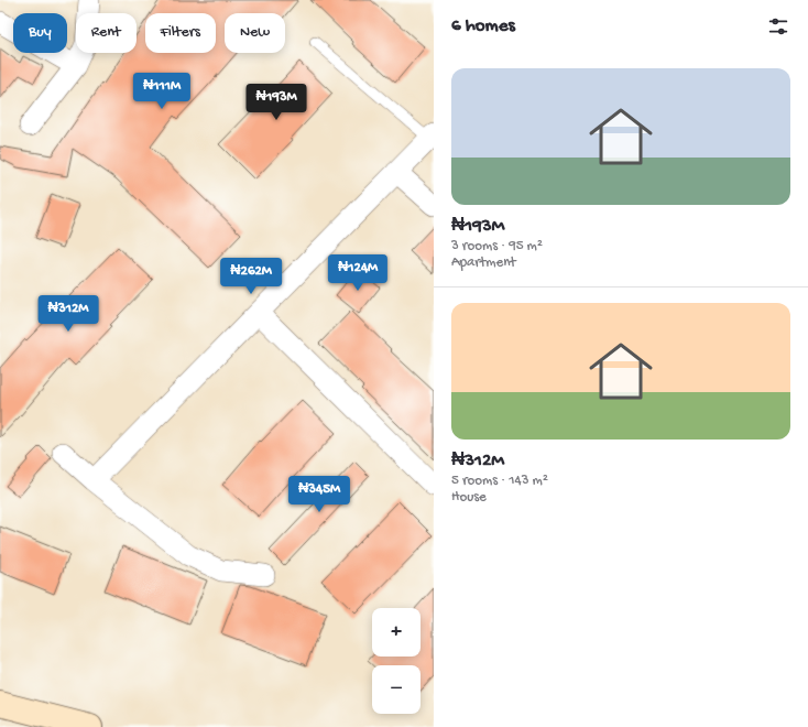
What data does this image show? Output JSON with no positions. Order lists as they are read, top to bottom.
{
  "page": {
    "heading": "6 homes",
    "chip": [
      "Buy",
      "Rent",
      "Filters",
      "New"
    ],
    "list": [
      {
        "name": "₦193M",
        "note": "3 rooms · 95 m² · Apartment"
      },
      {
        "name": "₦312M",
        "note": "5 rooms · 143 m² · House"
      }
    ],
    "price": [
      "₦111M",
      "₦193M",
      "₦124M",
      "₦262M",
      "₦312M",
      "₦345M"
    ],
    "map_buttons": ["+", "−"]
  }
}
